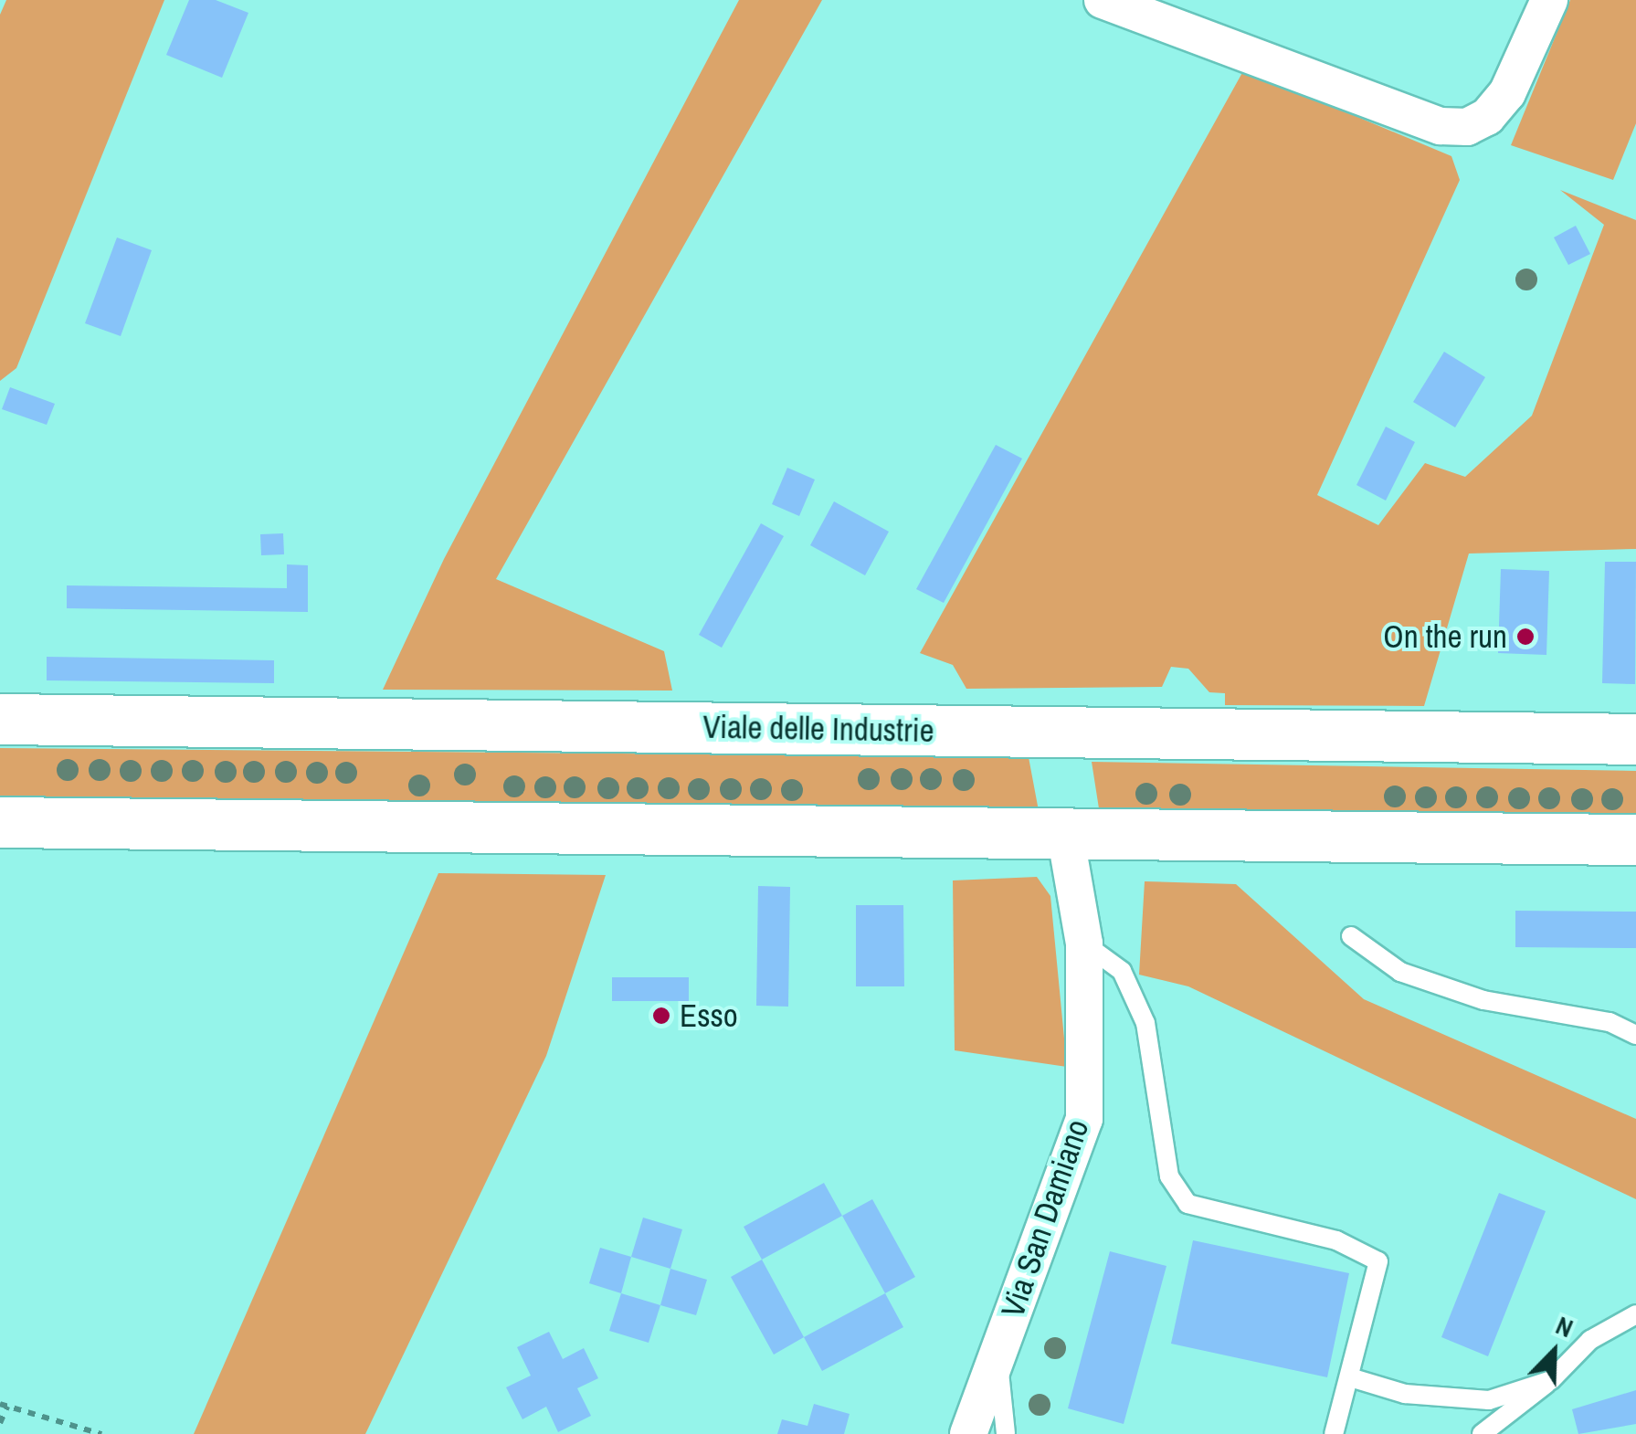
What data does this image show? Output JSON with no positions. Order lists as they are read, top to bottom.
{
  "streets": {
    "main road": ["Viale delle Industrie"],
    "street": ["Via San Damiano"]
  },
  "places": ["On the run", "Esso"],
  "north": "top right"
}
